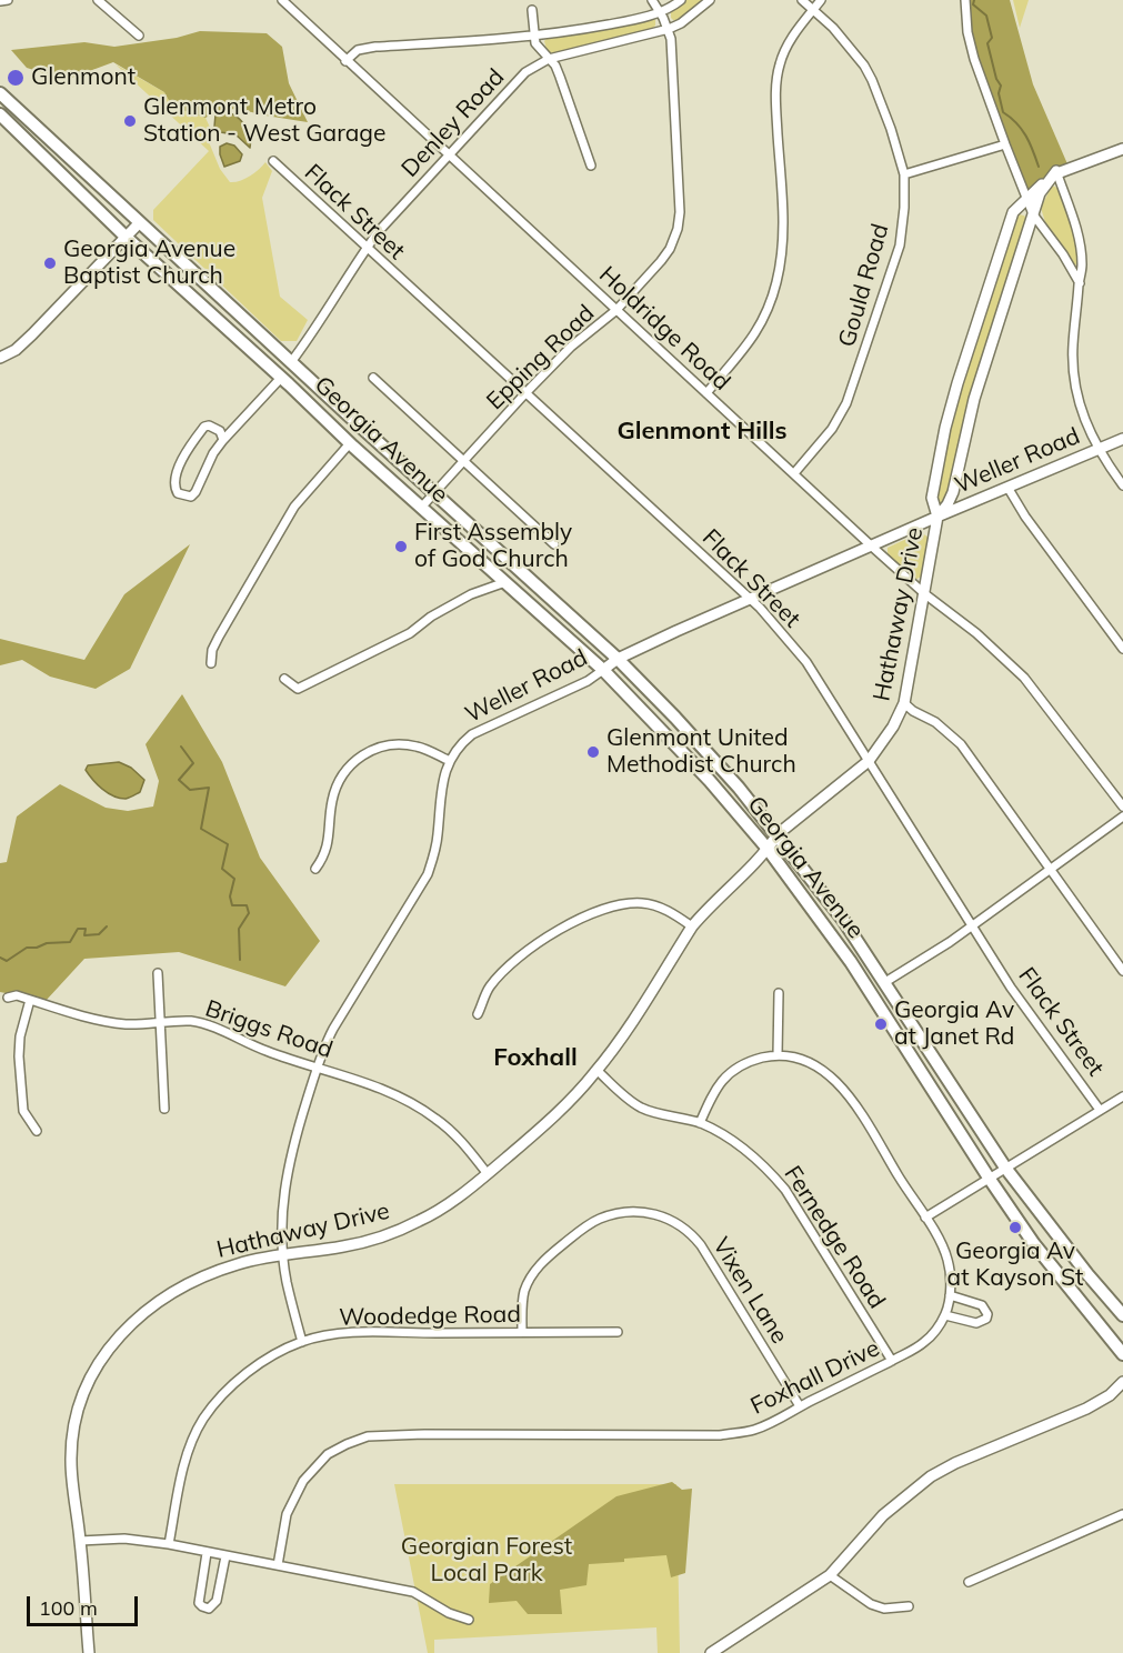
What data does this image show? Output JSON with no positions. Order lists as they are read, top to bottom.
{
  "streets": {
    "main road": ["Georgia Avenue"],
    "street": [
      "Denley Road",
      "Flack Street",
      "Gould Road",
      "Holdridge Road",
      "Epping Road",
      "Weller Road",
      "Hathaway Drive",
      "Briggs Road",
      "Fernedge Road",
      "Vixen Lane",
      "Woodedge Road",
      "Foxhall Drive"
    ]
  },
  "crossings": [
    ["Denley Road", "Flack Street"],
    ["Denley Road", "Holdridge Road"],
    ["Denley Road", "Epping Road"],
    ["Denley Road", "Georgia Avenue"],
    ["Flack Street", "Epping Road"],
    ["Flack Street", "Weller Road"],
    ["Flack Street", "Hathaway Drive"],
    ["Gould Road", "Holdridge Road"],
    ["Holdridge Road", "Epping Road"],
    ["Holdridge Road", "Weller Road"],
    ["Holdridge Road", "Hathaway Drive"],
    ["Epping Road", "Georgia Avenue"],
    ["Georgia Avenue", "Weller Road"],
    ["Georgia Avenue", "Hathaway Drive"],
    ["Weller Road", "Hathaway Drive"],
    ["Weller Road", "Briggs Road"],
    ["Weller Road", "Woodedge Road"],
    ["Hathaway Drive", "Briggs Road"],
    ["Hathaway Drive", "Fernedge Road"],
    ["Fernedge Road", "Foxhall Drive"],
    ["Vixen Lane", "Woodedge Road"],
    ["Vixen Lane", "Foxhall Drive"]
  ],
  "districts": ["Glenmont Hills", "Foxhall"],
  "parks": ["Georgian Forest Local Park"],
  "places": [
    "Glenmont",
    "Glenmont Metro Station - West Garage",
    "Georgia Avenue Baptist Church",
    "First Assembly of God Church",
    "Glenmont United Methodist Church",
    "Georgia Av at Janet Rd",
    "Georgia Av at Kayson St"
  ],
  "scale_bar": "100 m"
}
